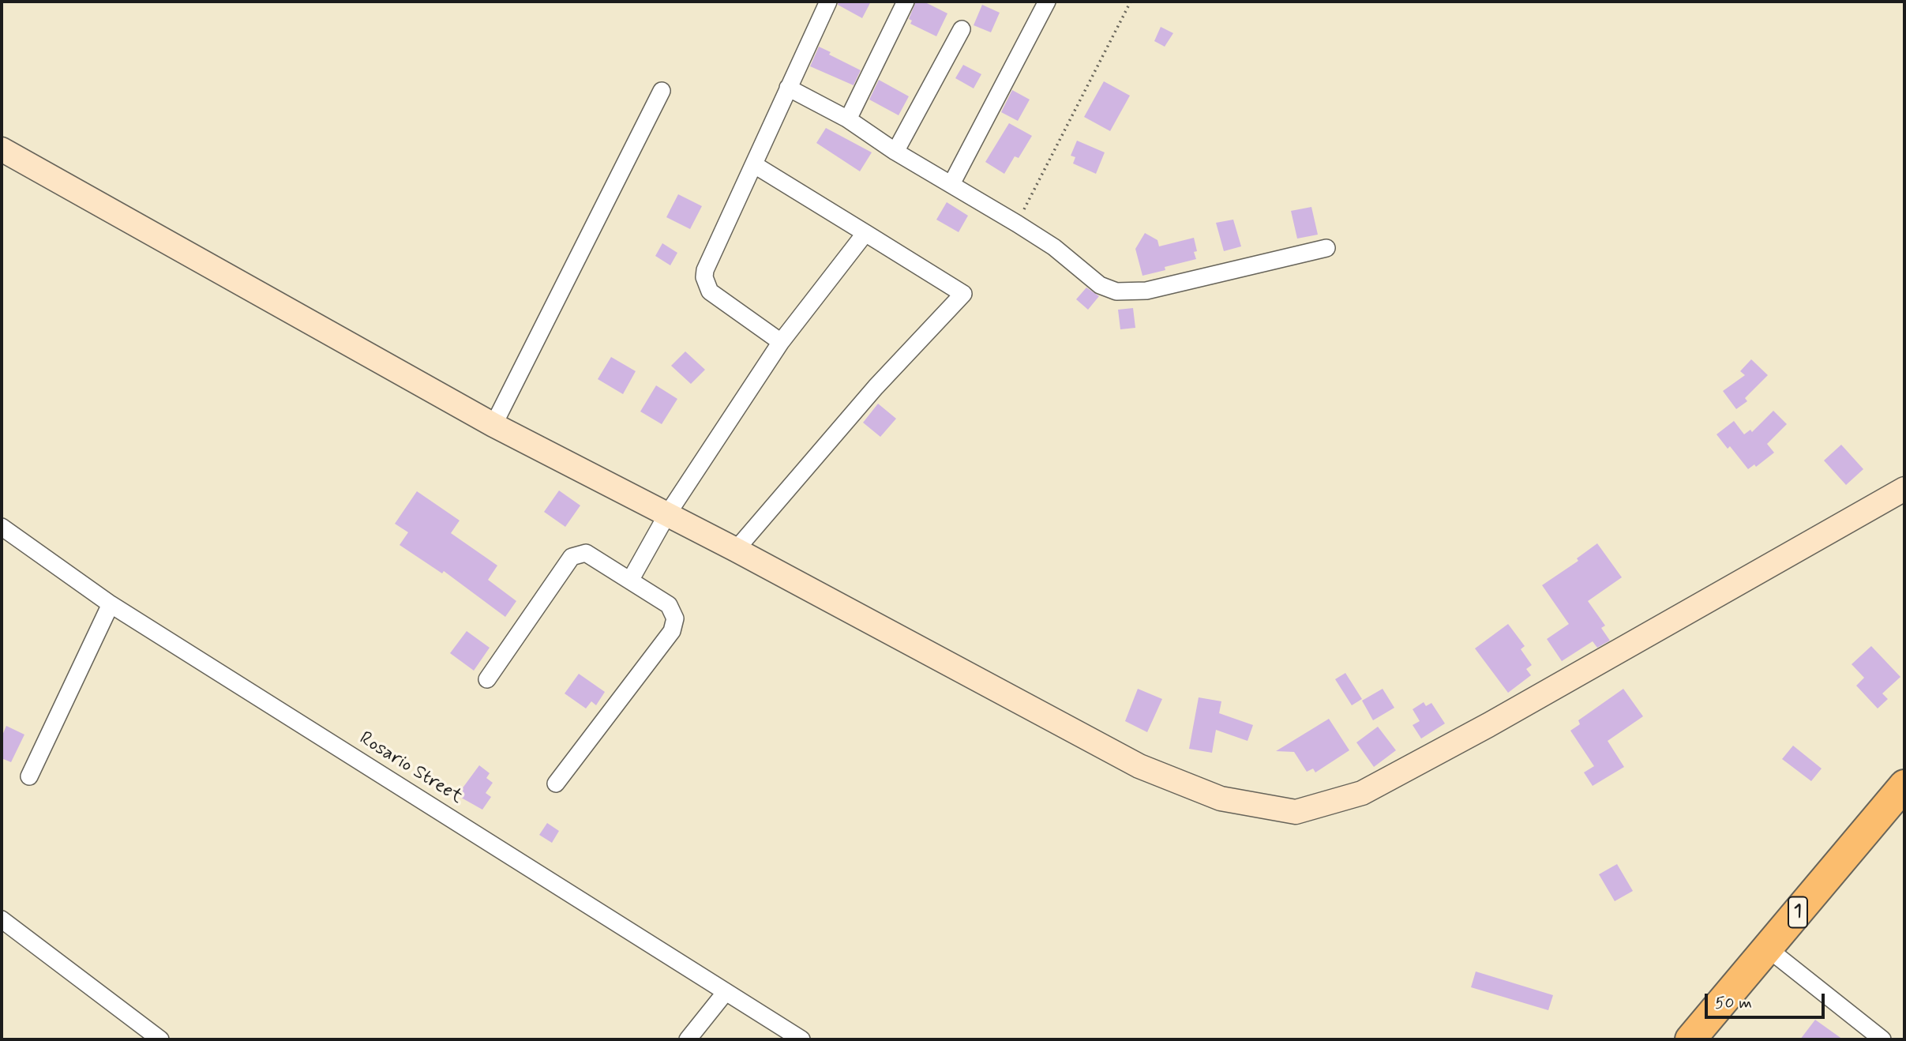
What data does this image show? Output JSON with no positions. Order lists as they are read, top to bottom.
{
  "streets": {
    "highway": ["1"],
    "street": ["Rosario Street"]
  },
  "scale_bar": "50 m"
}
